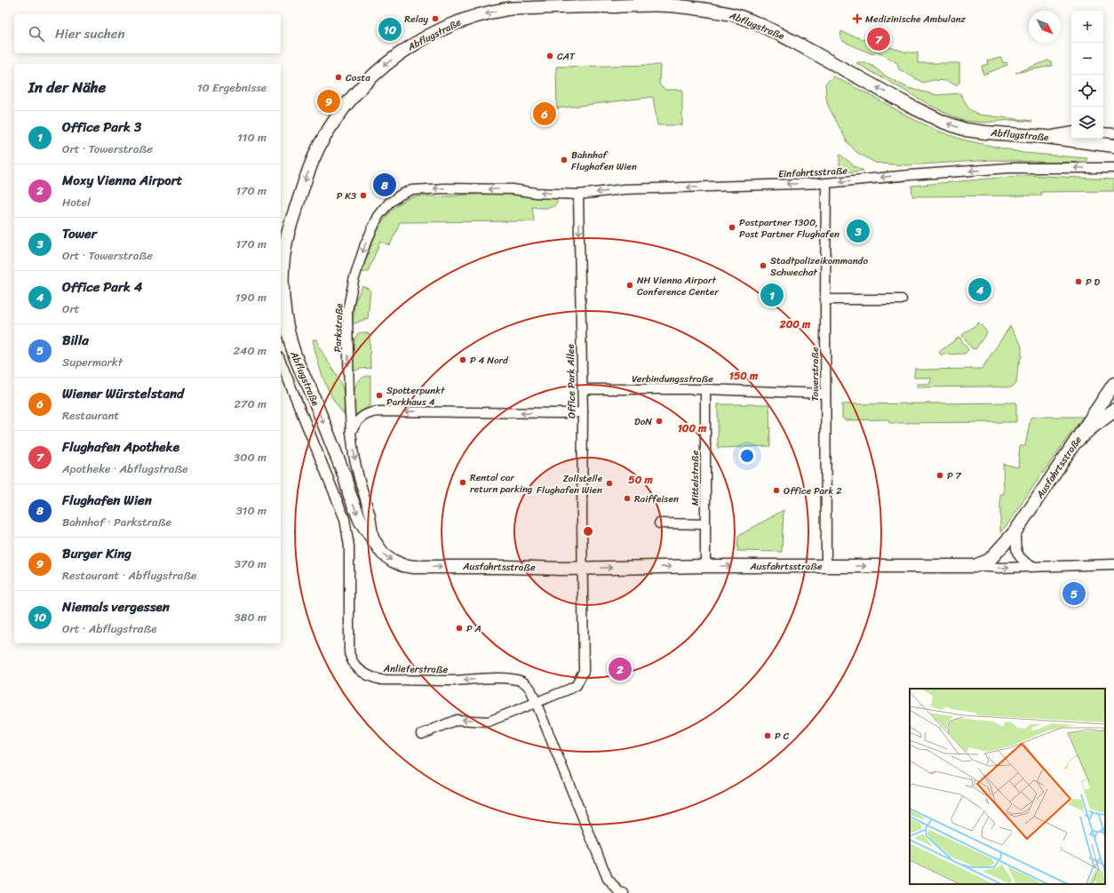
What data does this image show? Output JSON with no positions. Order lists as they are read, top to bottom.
{
  "streets": {
    "street": [
      "Abflugstraße",
      "Einfahrtsstraße",
      "Parkstraße",
      "Towerstraße",
      "Verbindungsstraße",
      "Office Park Allee",
      "Ausfahrtsstraße",
      "Mittelstraße",
      "Anlieferstraße"
    ]
  },
  "crossings": [
    ["Abflugstraße", "Parkstraße"],
    ["Abflugstraße", "Ausfahrtsstraße"],
    ["Einfahrtsstraße", "Parkstraße"],
    ["Einfahrtsstraße", "Towerstraße"],
    ["Einfahrtsstraße", "Office Park Allee"],
    ["Parkstraße", "Ausfahrtsstraße"],
    ["Towerstraße", "Verbindungsstraße"],
    ["Towerstraße", "Ausfahrtsstraße"],
    ["Verbindungsstraße", "Office Park Allee"],
    ["Verbindungsstraße", "Mittelstraße"],
    ["Office Park Allee", "Ausfahrtsstraße"],
    ["Office Park Allee", "Anlieferstraße"],
    ["Ausfahrtsstraße", "Mittelstraße"]
  ],
  "one_way": ["Einfahrtsstraße", "Ausfahrtsstraße", "Anlieferstraße"],
  "places": {
    "other": [
      "Relay",
      "CAT",
      "Costa",
      "Bahnhof Flughafen Wien",
      "P K3",
      "Postpartner 1300, Post Partner Flughafen",
      "Stadtpolizeikommando Schwechat",
      "P D",
      "NH Vienna Airport Conference Center",
      "P 4 Nord",
      "Spotterpunkt Parkhaus 4",
      "DoN",
      "P 7",
      "Rental car return parking",
      "Zollstelle Flughafen Wien",
      "Office Park 2",
      "Raiffeisen",
      "P A",
      "P C"
    ],
    "health": ["Medizinische Ambulanz"]
  },
  "north": "bottom right",
  "page": {
    "map_buttons": ["+", "−"],
    "search": "Hier suchen",
    "pins": [
      "10",
      "7",
      "9",
      "6",
      "8",
      "3",
      "4",
      "1",
      "5",
      "2"
    ],
    "heading": ["In der Nähe", "10 Ergebnisse"],
    "list": [
      {
        "mark": "1",
        "name": "Office Park 3",
        "note": "Ort · Towerstraße",
        "value": "110 m"
      },
      {
        "mark": "2",
        "name": "Moxy Vienna Airport",
        "note": "Hotel",
        "value": "170 m"
      },
      {
        "mark": "3",
        "name": "Tower",
        "note": "Ort · Towerstraße",
        "value": "170 m"
      },
      {
        "mark": "4",
        "name": "Office Park 4",
        "note": "Ort",
        "value": "190 m"
      },
      {
        "mark": "5",
        "name": "Billa",
        "note": "Supermarkt",
        "value": "240 m"
      },
      {
        "mark": "6",
        "name": "Wiener Würstelstand",
        "note": "Restaurant",
        "value": "270 m"
      },
      {
        "mark": "7",
        "name": "Flughafen Apotheke",
        "note": "Apotheke · Abflugstraße",
        "value": "300 m"
      },
      {
        "mark": "8",
        "name": "Flughafen Wien",
        "note": "Bahnhof · Parkstraße",
        "value": "310 m"
      },
      {
        "mark": "9",
        "name": "Burger King",
        "note": "Restaurant · Abflugstraße",
        "value": "370 m"
      },
      {
        "mark": "10",
        "name": "Niemals vergessen",
        "note": "Ort · Abflugstraße",
        "value": "380 m"
      }
    ]
  },
  "rings": [
    "200 m",
    "150 m",
    "100 m",
    "50 m"
  ]
}
